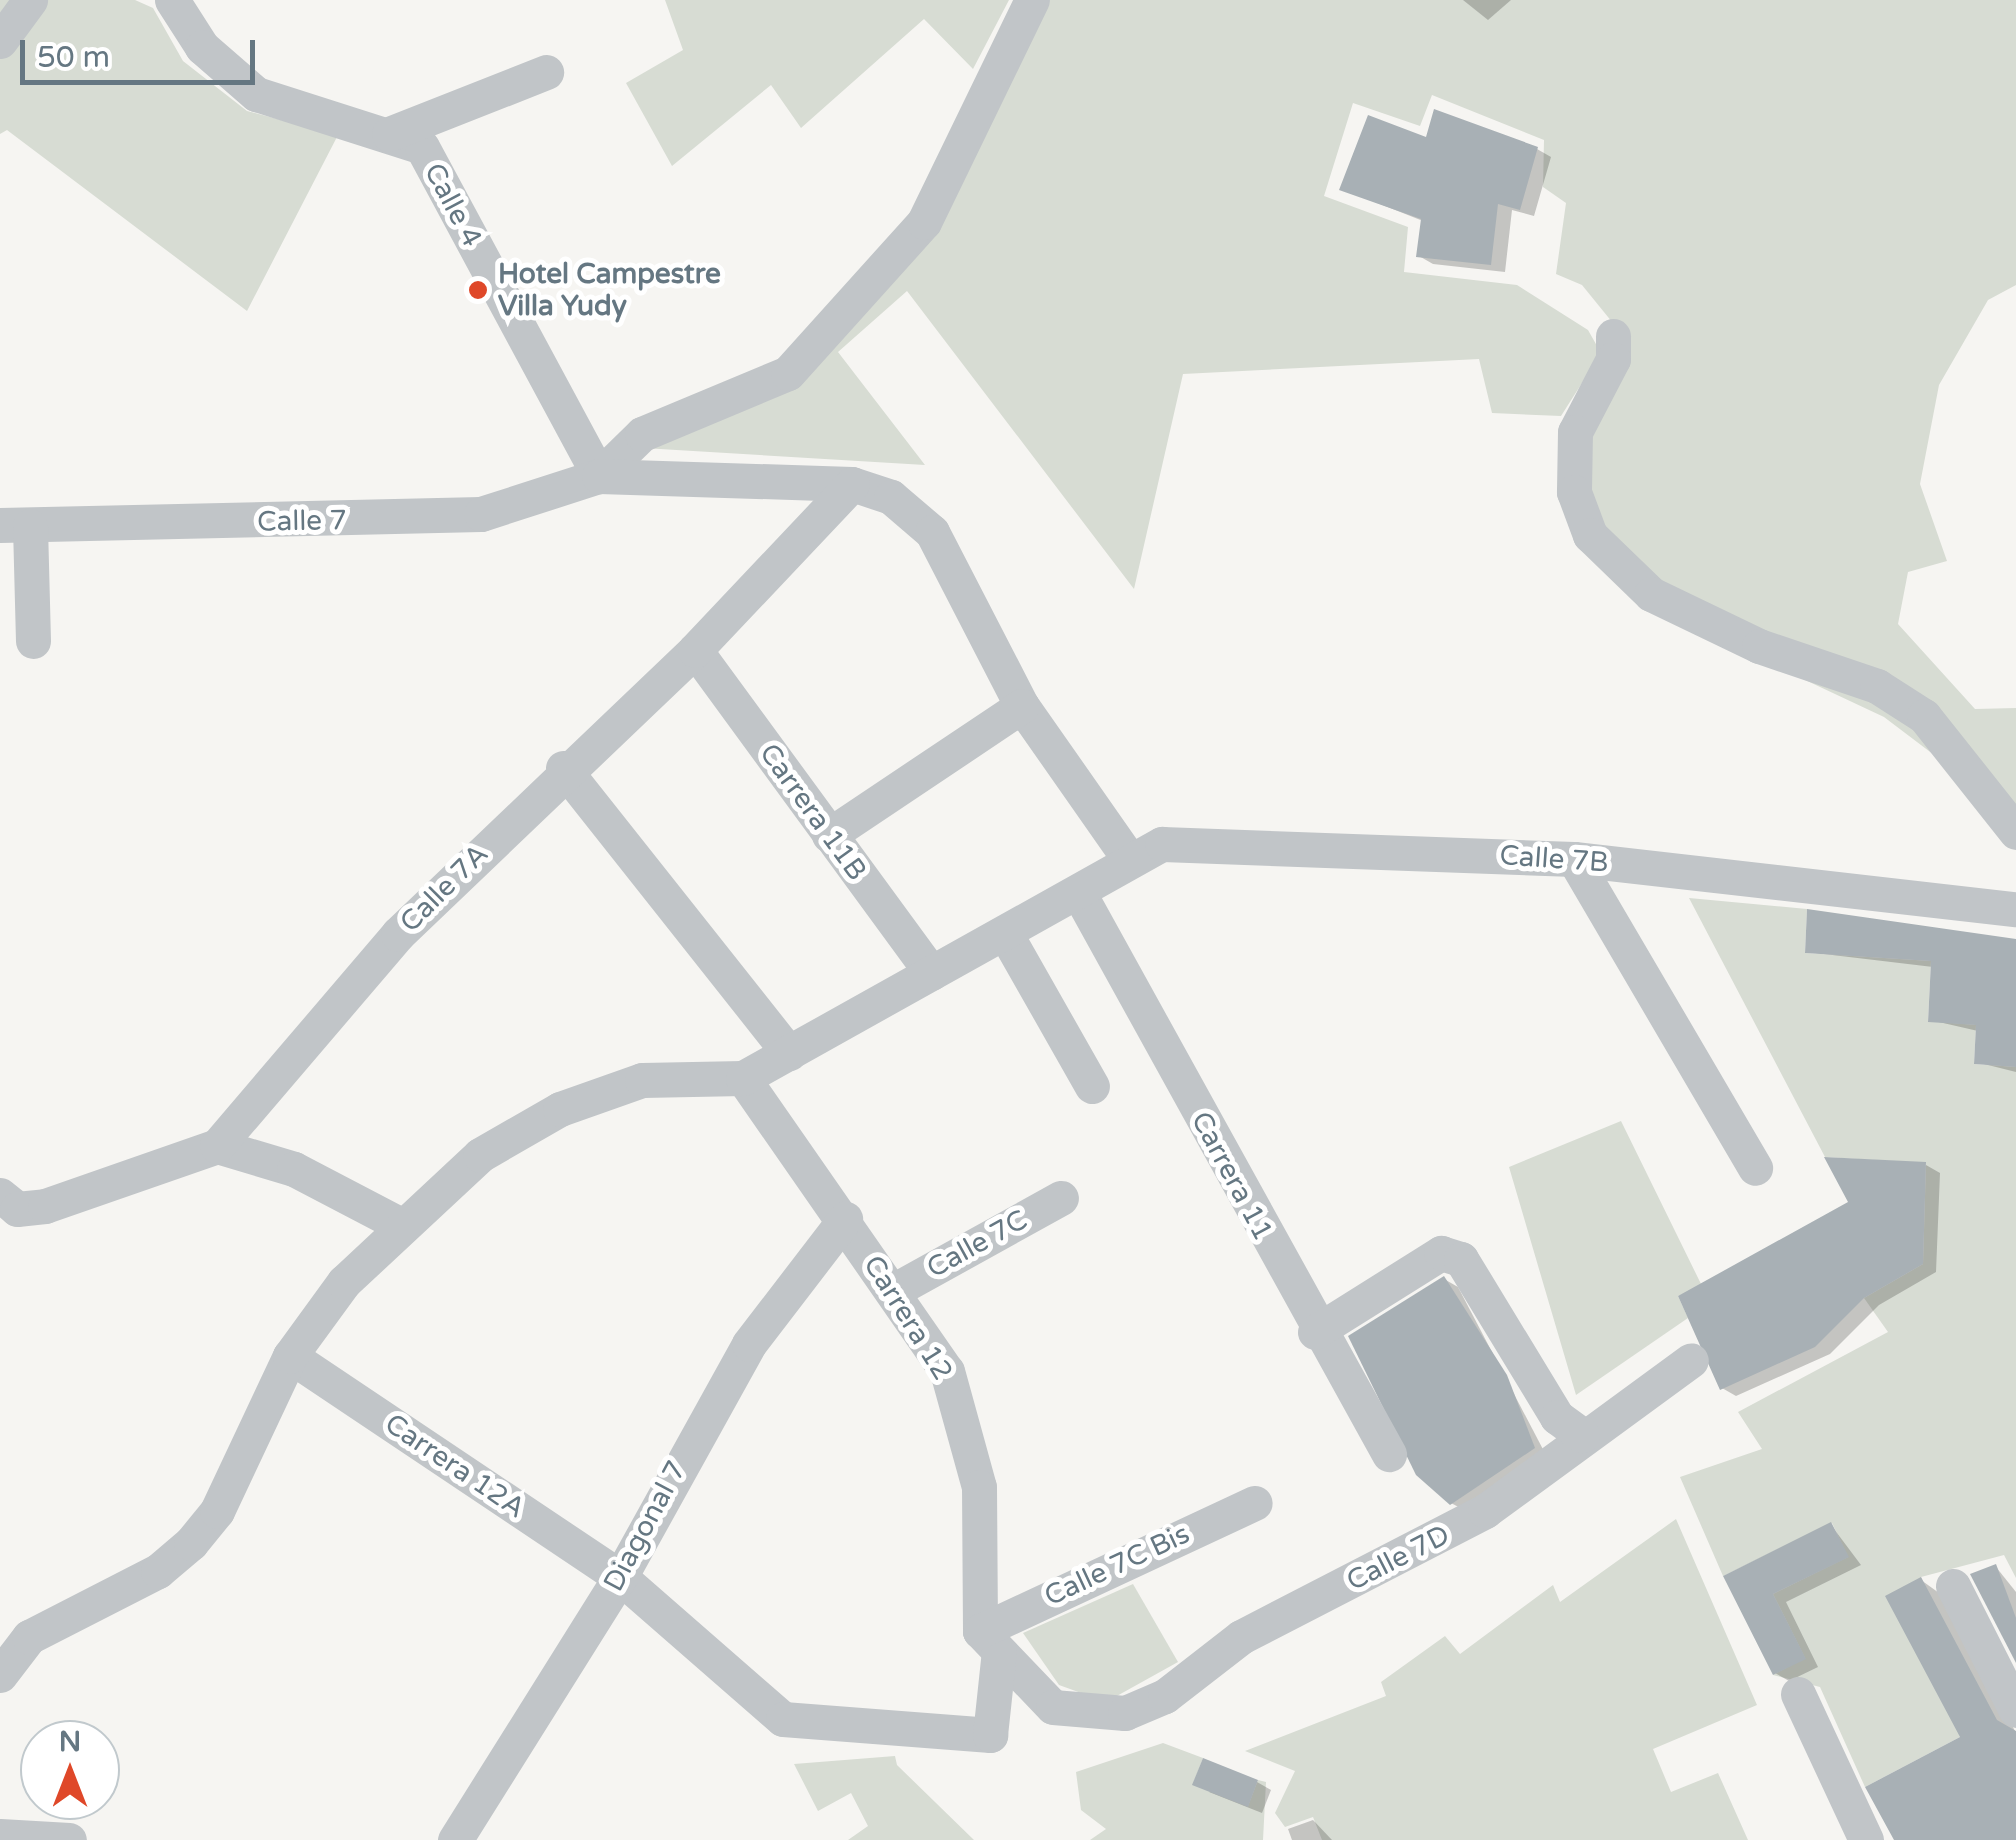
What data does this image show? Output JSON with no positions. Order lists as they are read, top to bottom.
{
  "streets": {
    "street": [
      "Calle 4",
      "Calle 7",
      "Carrera 11B",
      "Calle 7B",
      "Calle 7A",
      "Carrera 11",
      "Calle 7C",
      "Carrera 12",
      "Carrera 12A",
      "Diagonal 7",
      "Calle 7D",
      "Calle 7C Bis"
    ]
  },
  "crossings": [
    ["Calle 4", "Calle 7"],
    ["Carrera 11B", "Calle 7A"],
    ["Calle 7C", "Carrera 12"],
    ["Carrera 12", "Carrera 12A"],
    ["Carrera 12", "Diagonal 7"],
    ["Carrera 12", "Calle 7D"],
    ["Carrera 12", "Calle 7C Bis"],
    ["Carrera 12A", "Diagonal 7"],
    ["Calle 7D", "Calle 7C Bis"]
  ],
  "places": ["Hotel Campestre Villa Yudy"],
  "scale_bar": "50 m",
  "north": "top"
}
